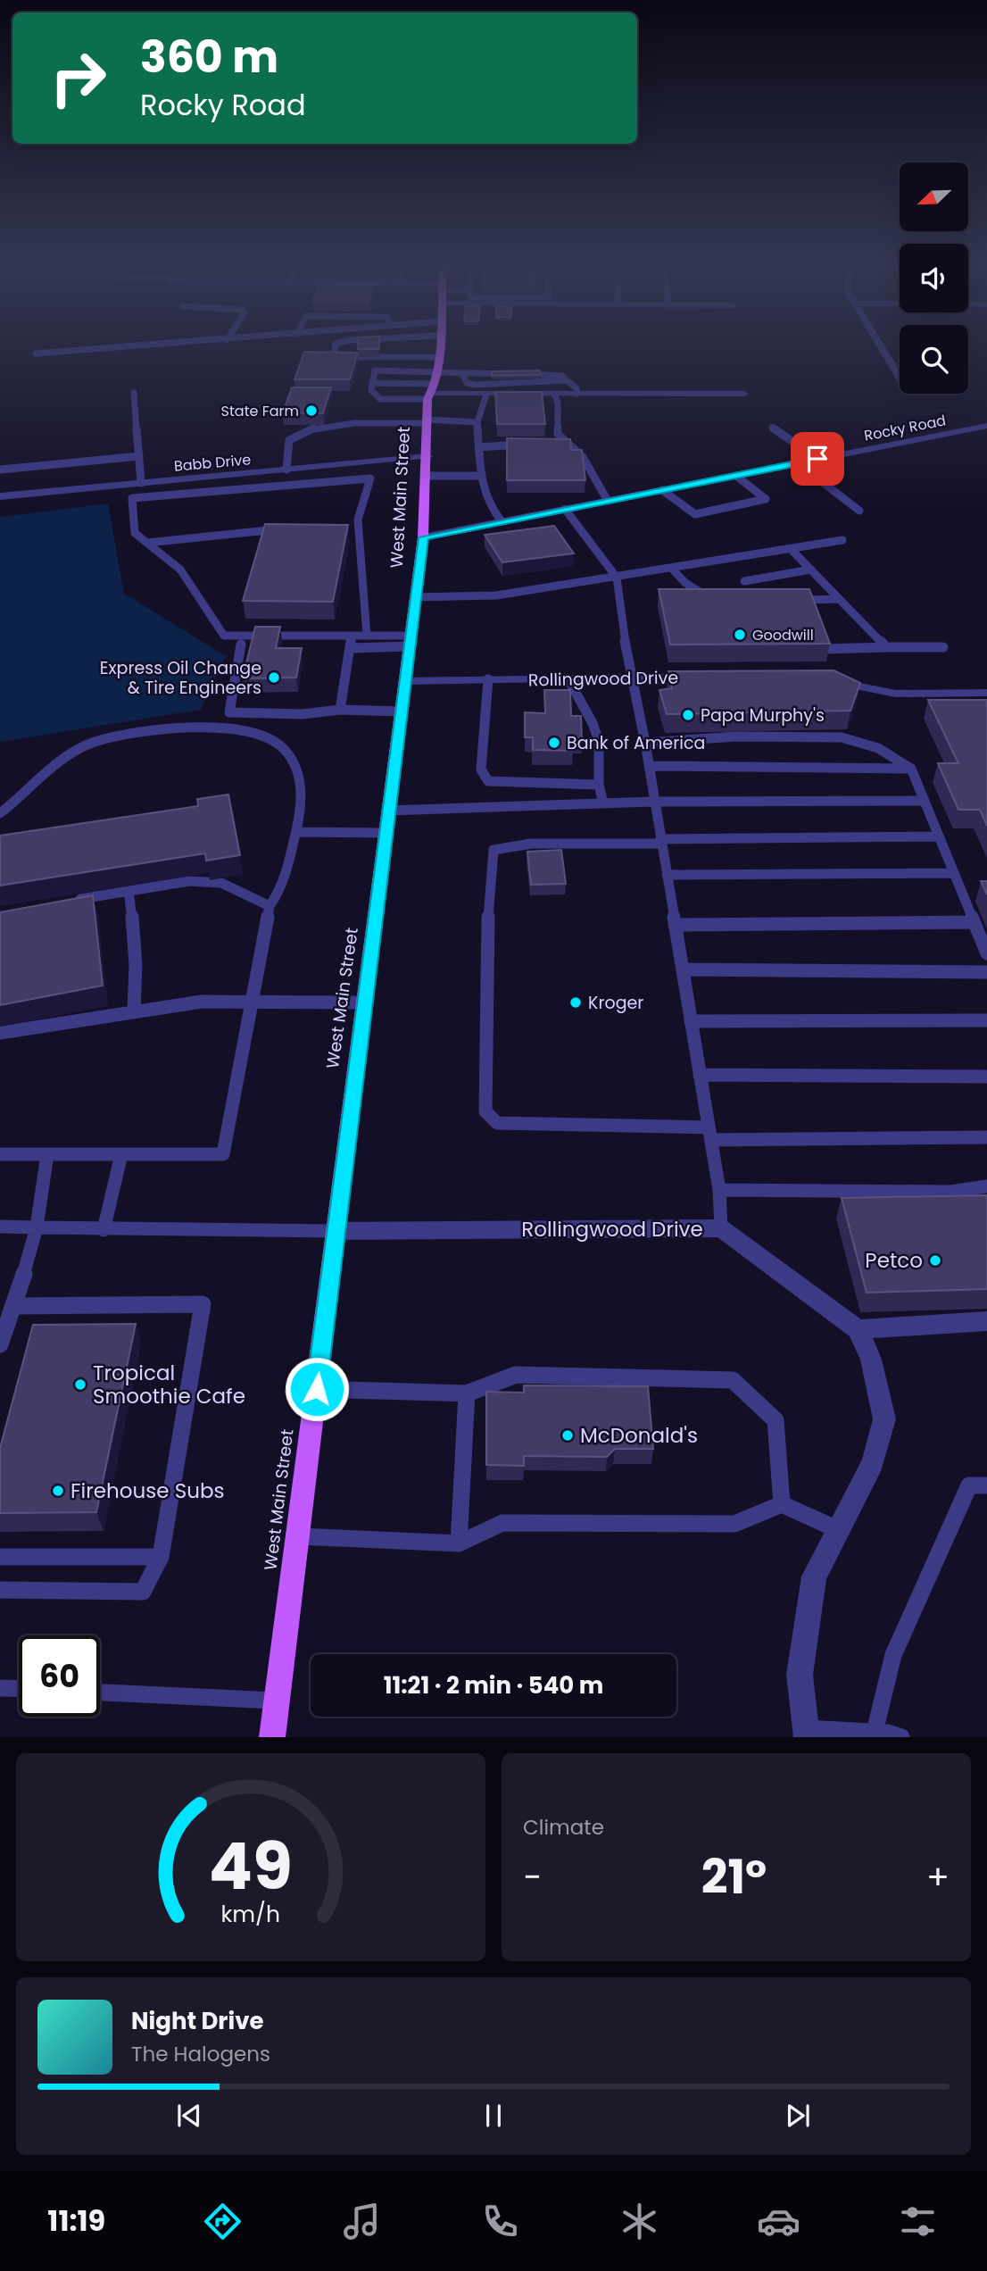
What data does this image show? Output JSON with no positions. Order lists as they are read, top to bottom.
{
  "streets": {
    "main road": ["West Main Street"],
    "street": ["Rocky Road", "Babb Drive", "Rollingwood Drive"]
  },
  "crossings": [
    ["Rocky Road", "West Main Street"],
    ["Babb Drive", "West Main Street"],
    ["West Main Street", "Rollingwood Drive"]
  ],
  "places": [
    "State Farm",
    "Goodwill",
    "Express Oil Change & Tire Engineers",
    "Papa Murphy's",
    "Bank of America",
    "Kroger",
    "Petco",
    "Tropical Smoothie Cafe",
    "McDonald's",
    "Firehouse Subs"
  ],
  "north": "bottom left",
  "page": {
    "turn": ["360 m", "Rocky Road"],
    "limit": "60",
    "trip": "11:21 · 2 min · 540 m",
    "tile": "Climate",
    "heat": ["−", "21°", "+"],
    "song": ["Night Drive", "The Halogens"],
    "tabs": "11:19",
    "gauge": ["49", "km/h"]
  }
}
